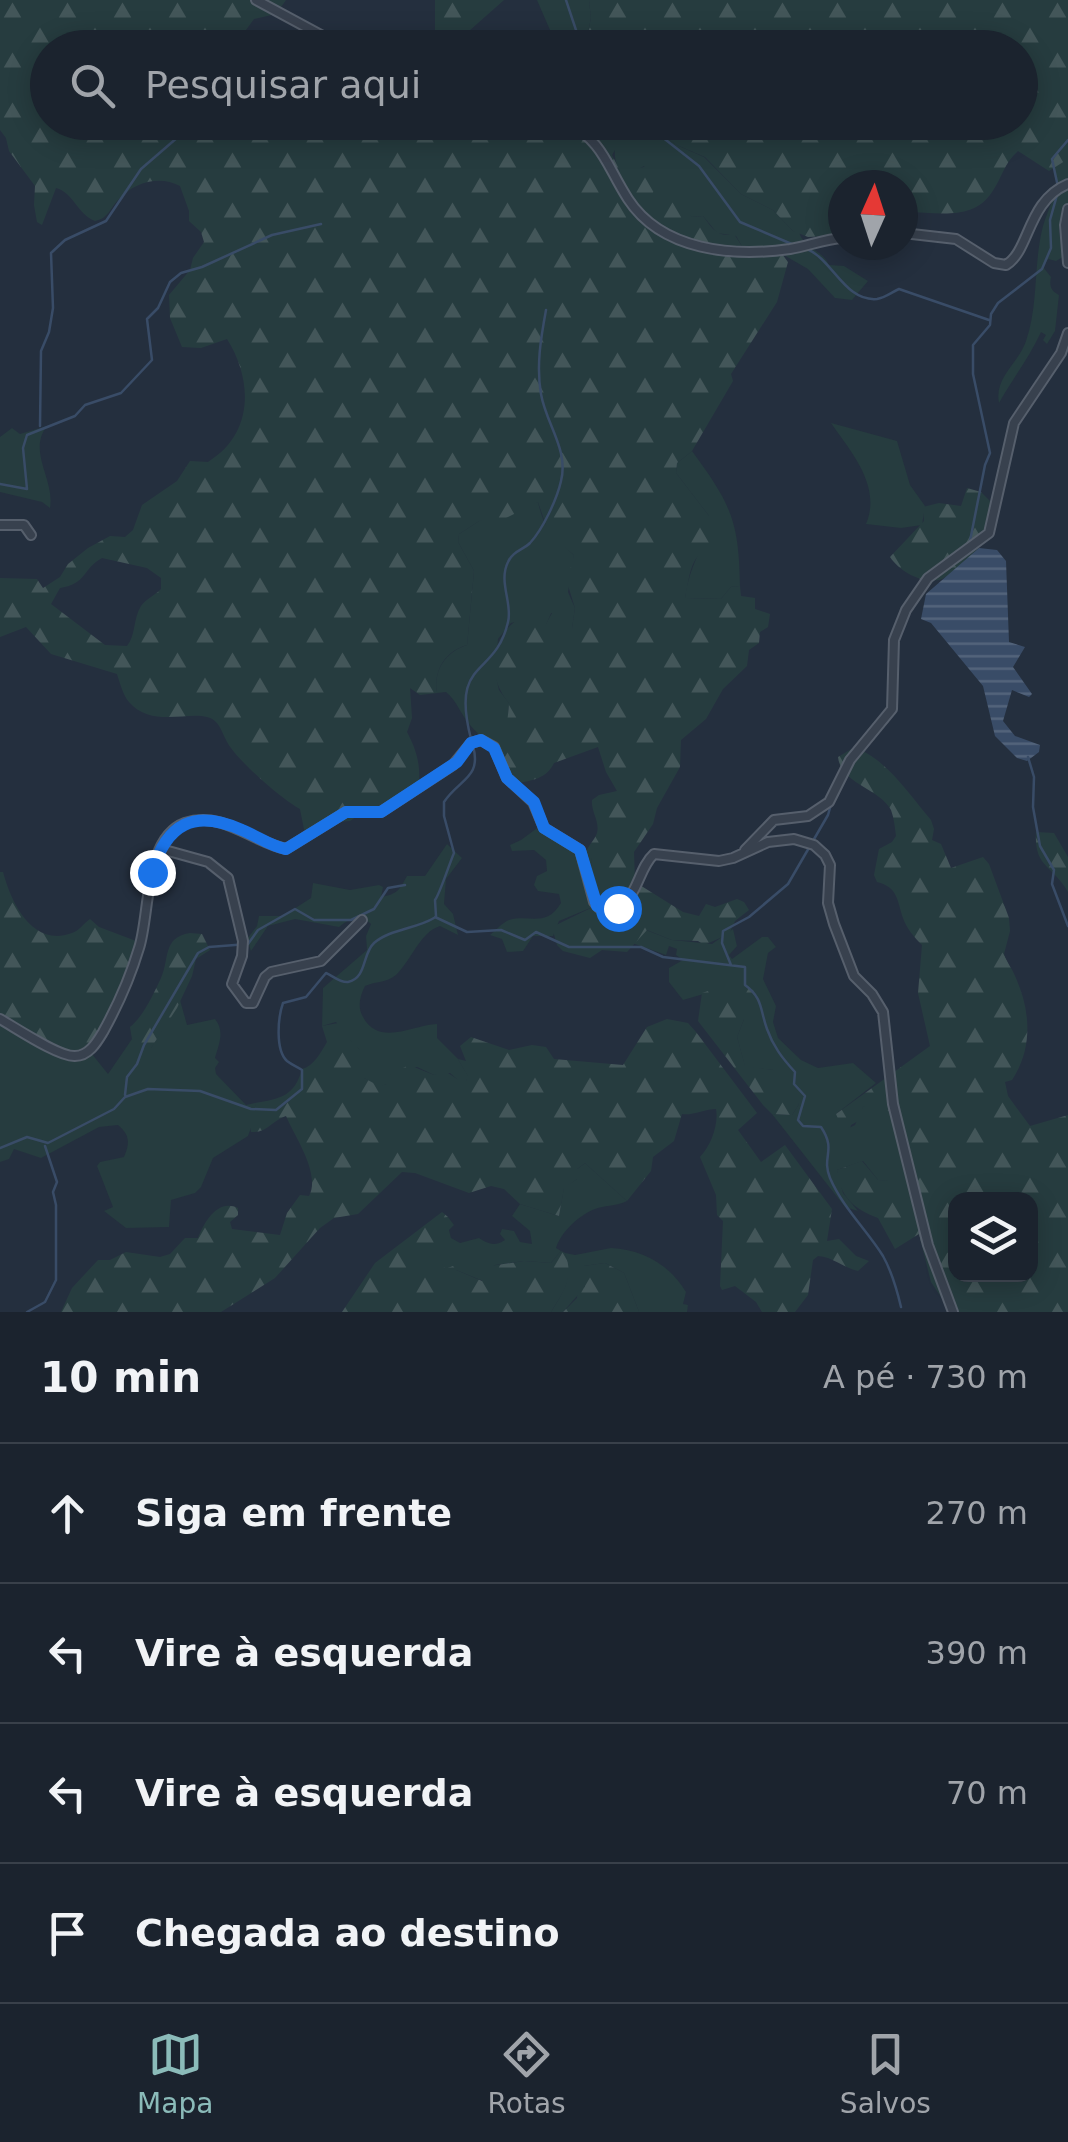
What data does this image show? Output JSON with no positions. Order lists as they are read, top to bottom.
{
  "north": "top",
  "page": {
    "search": "Pesquisar aqui",
    "heading": ["10 min", "A pé · 730 m"],
    "list": [
      ["Siga em frente", "270 m"],
      ["Vire à esquerda", "390 m"],
      ["Vire à esquerda", "70 m"],
      "Chegada ao destino"
    ],
    "nav": ["Mapa", "Rotas", "Salvos"]
  }
}
